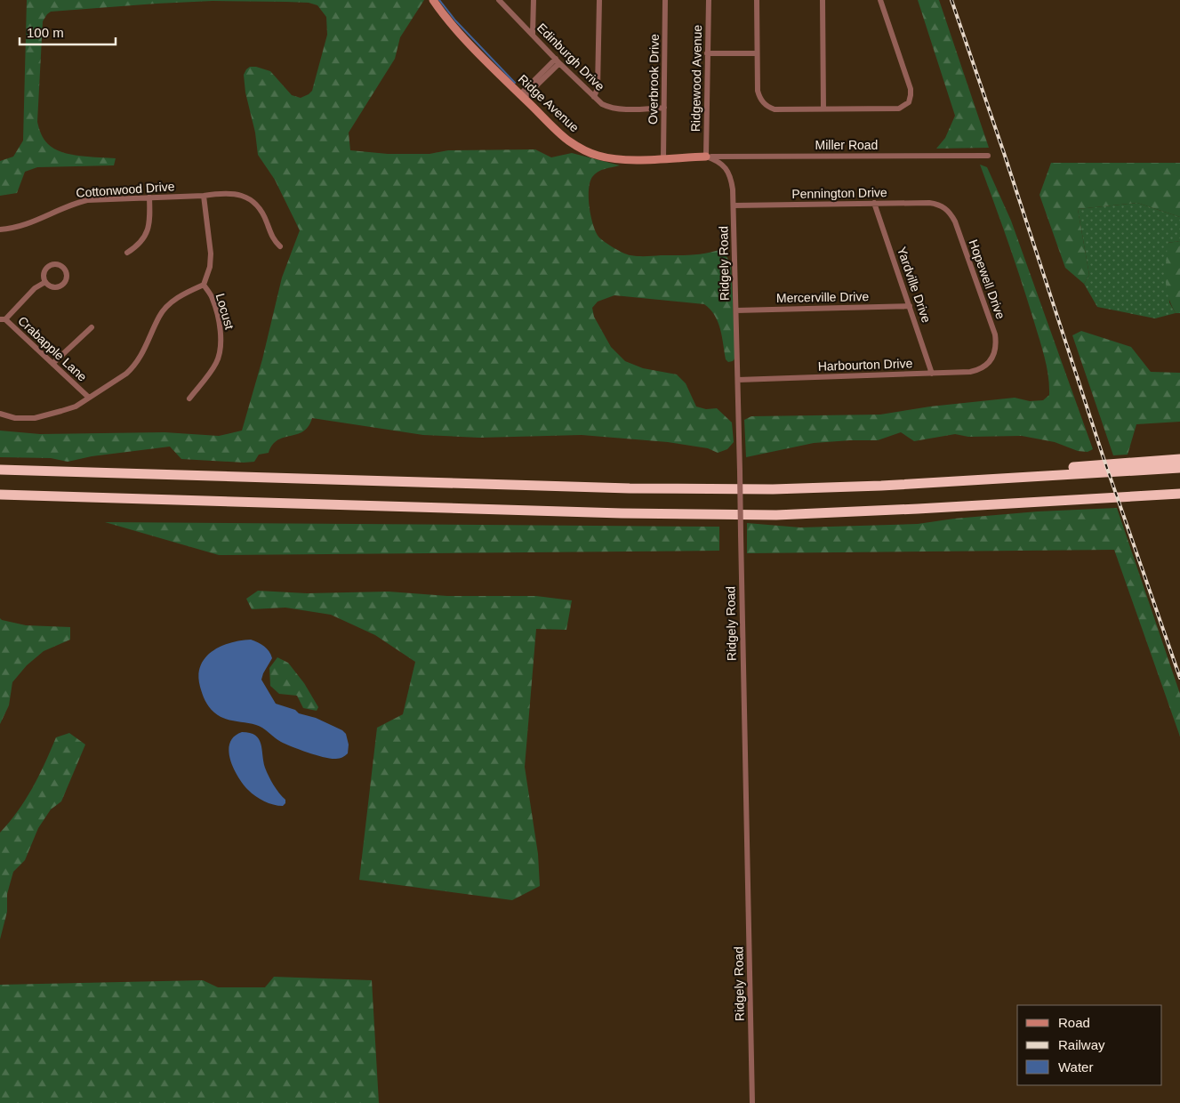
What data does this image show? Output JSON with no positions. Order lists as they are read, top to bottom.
{
  "streets": {
    "street": [
      "Edinburgh Drive",
      "Ridgewood Avenue",
      "Overbrook Drive",
      "Ridge Avenue",
      "Miller Road",
      "Cottonwood Drive",
      "Pennington Drive",
      "Ridgely Road",
      "Hopewell Drive",
      "Yardville Drive",
      "Mercerville Drive",
      "Locust",
      "Crabapple Lane",
      "Harbourton Drive"
    ]
  },
  "crossings": [
    ["Edinburgh Drive", "Overbrook Drive"],
    ["Ridgewood Avenue", "Ridge Avenue"],
    ["Ridgewood Avenue", "Miller Road"],
    ["Ridgewood Avenue", "Ridgely Road"],
    ["Overbrook Drive", "Ridge Avenue"],
    ["Ridge Avenue", "Miller Road"],
    ["Ridge Avenue", "Ridgely Road"],
    ["Miller Road", "Ridgely Road"],
    ["Cottonwood Drive", "Locust"],
    ["Pennington Drive", "Ridgely Road"],
    ["Pennington Drive", "Hopewell Drive"],
    ["Pennington Drive", "Yardville Drive"],
    ["Ridgely Road", "Mercerville Drive"],
    ["Ridgely Road", "Harbourton Drive"],
    ["Hopewell Drive", "Harbourton Drive"],
    ["Yardville Drive", "Mercerville Drive"],
    ["Yardville Drive", "Harbourton Drive"]
  ],
  "legend": ["Road", "Railway", "Water"],
  "scale_bar": "100 m"
}
